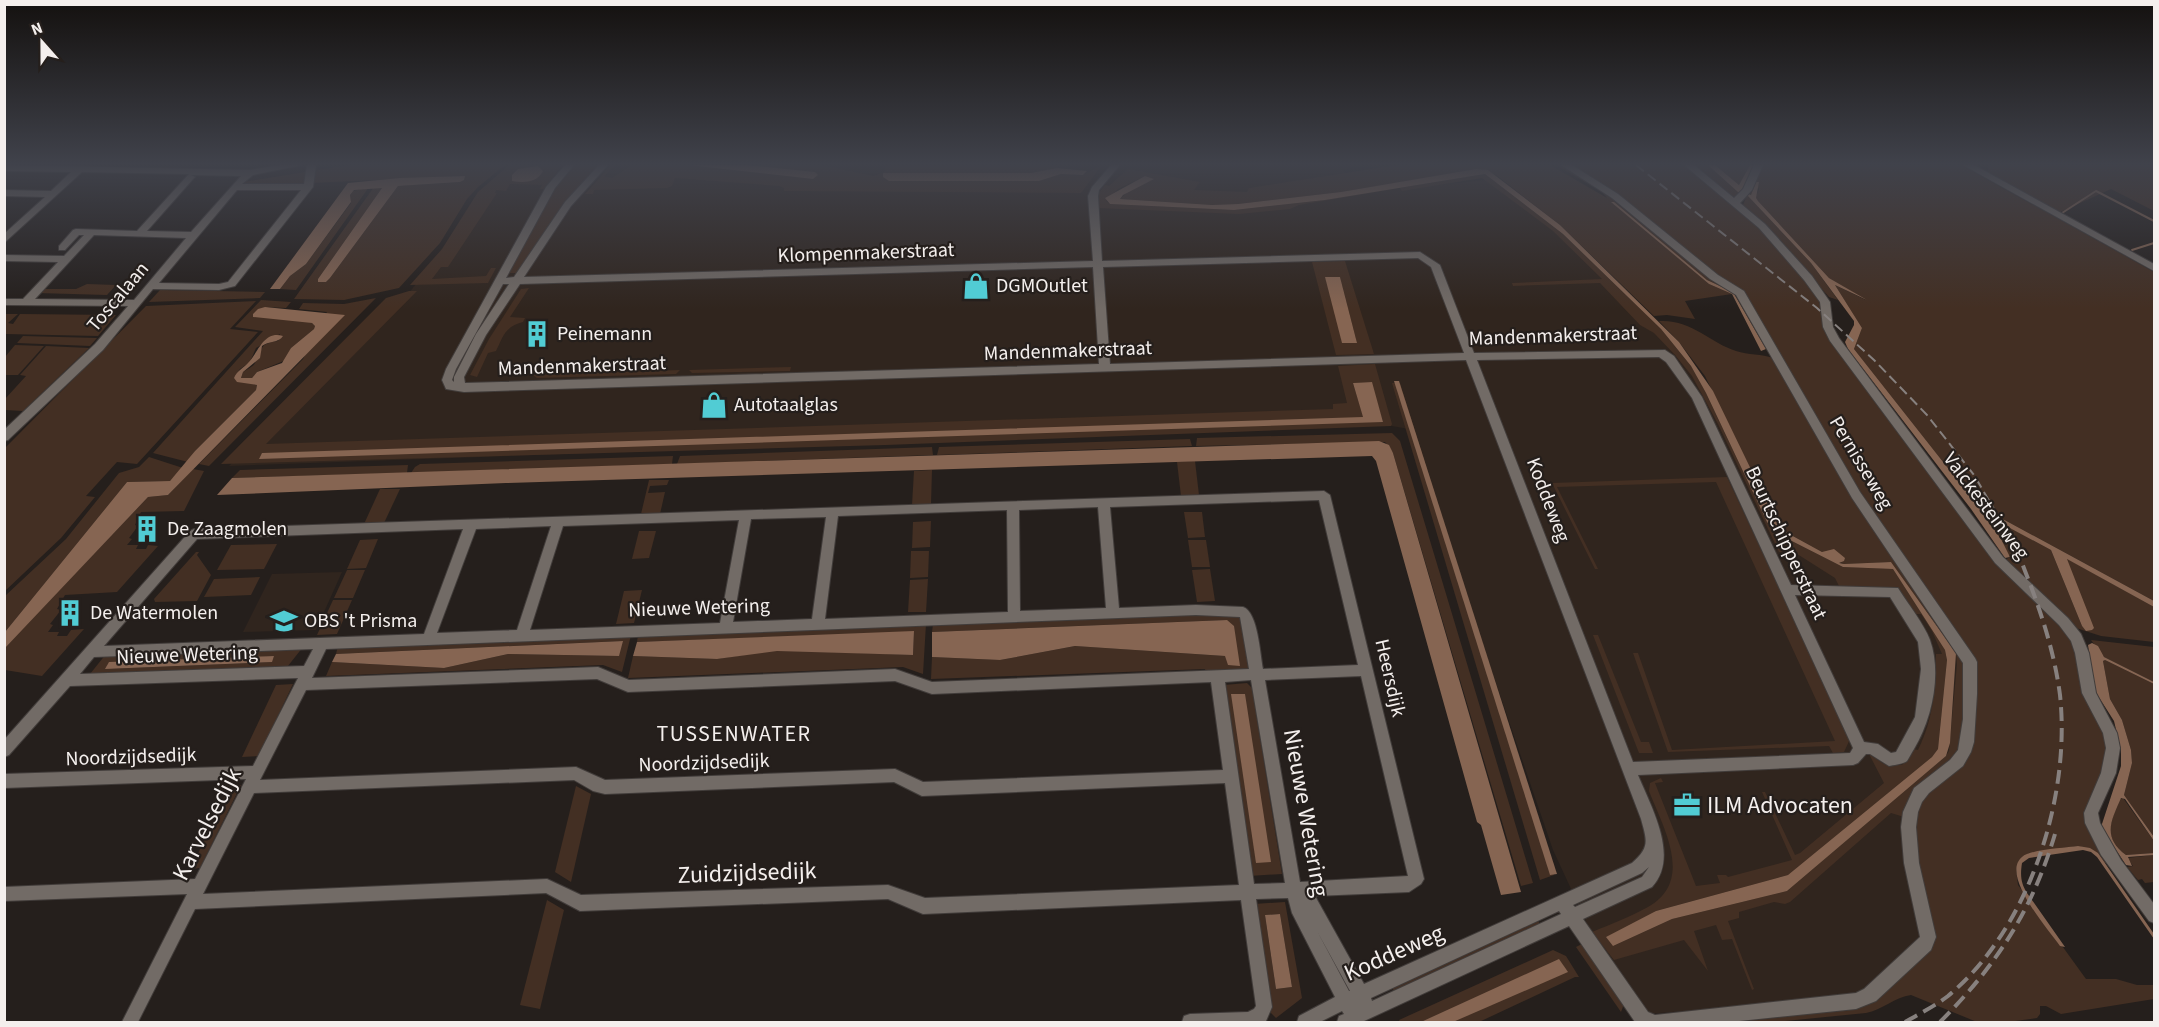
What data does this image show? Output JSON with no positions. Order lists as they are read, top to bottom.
{
  "streets": {
    "street": [
      "Klompenmakerstraat",
      "Toscalaan",
      "Mandenmakerstraat",
      "Pernisseweg",
      "Koddeweg",
      "Valckesteinweg",
      "Beurtschipperstraat",
      "Nieuwe Wetering",
      "Heersdijk",
      "Noordzijdsedijk",
      "Karvelsedijk",
      "Zuidzijdsedijk"
    ]
  },
  "crossings": [
    ["Klompenmakerstraat", "Koddeweg"],
    ["Mandenmakerstraat", "Koddeweg"],
    ["Mandenmakerstraat", "Beurtschipperstraat"],
    ["Koddeweg", "Nieuwe Wetering"],
    ["Nieuwe Wetering", "Heersdijk"],
    ["Nieuwe Wetering", "Karvelsedijk"],
    ["Nieuwe Wetering", "Zuidzijdsedijk"],
    ["Heersdijk", "Zuidzijdsedijk"],
    ["Noordzijdsedijk", "Karvelsedijk"],
    ["Karvelsedijk", "Zuidzijdsedijk"]
  ],
  "districts": ["TUSSENWATER"],
  "places": {
    "shop": ["DGMOutlet", "Autotaalglas"],
    "building": ["Peinemann", "De Zaagmolen", "De Watermolen"],
    "school or university": ["OBS 't Prisma"],
    "office": ["ILM Advocaten"]
  },
  "north": "top"
}
